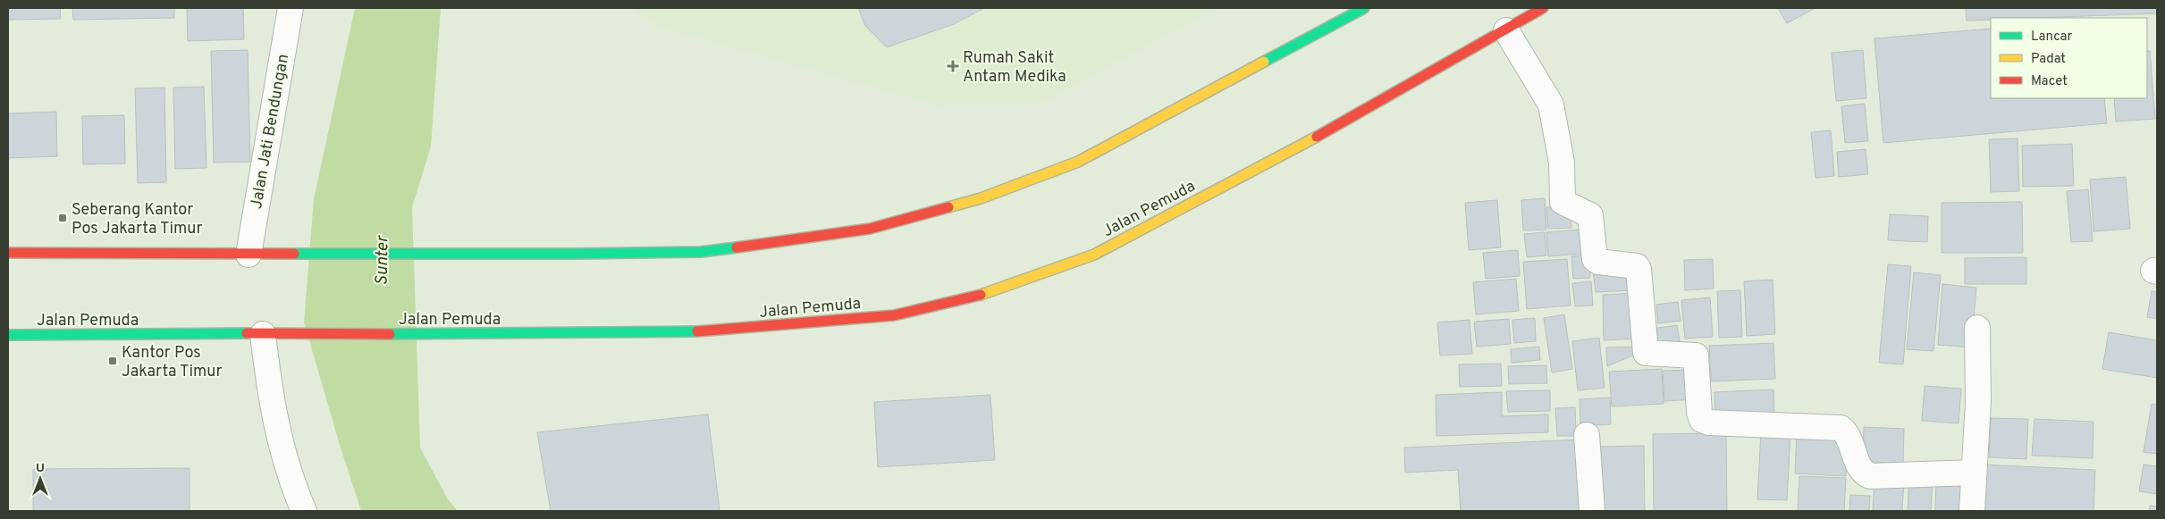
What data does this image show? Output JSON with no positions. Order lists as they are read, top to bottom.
{
  "streets": {
    "main road": ["Jalan Pemuda"],
    "street": ["Jalan Jati Bendungan"]
  },
  "water": ["Sunter"],
  "places": {
    "health": ["Rumah Sakit Antam Medika"],
    "transit": ["Seberang Kantor Pos Jakarta Timur", "Kantor Pos Jakarta Timur"]
  },
  "legend": ["Lancar", "Padat", "Macet"],
  "north": "top"
}
